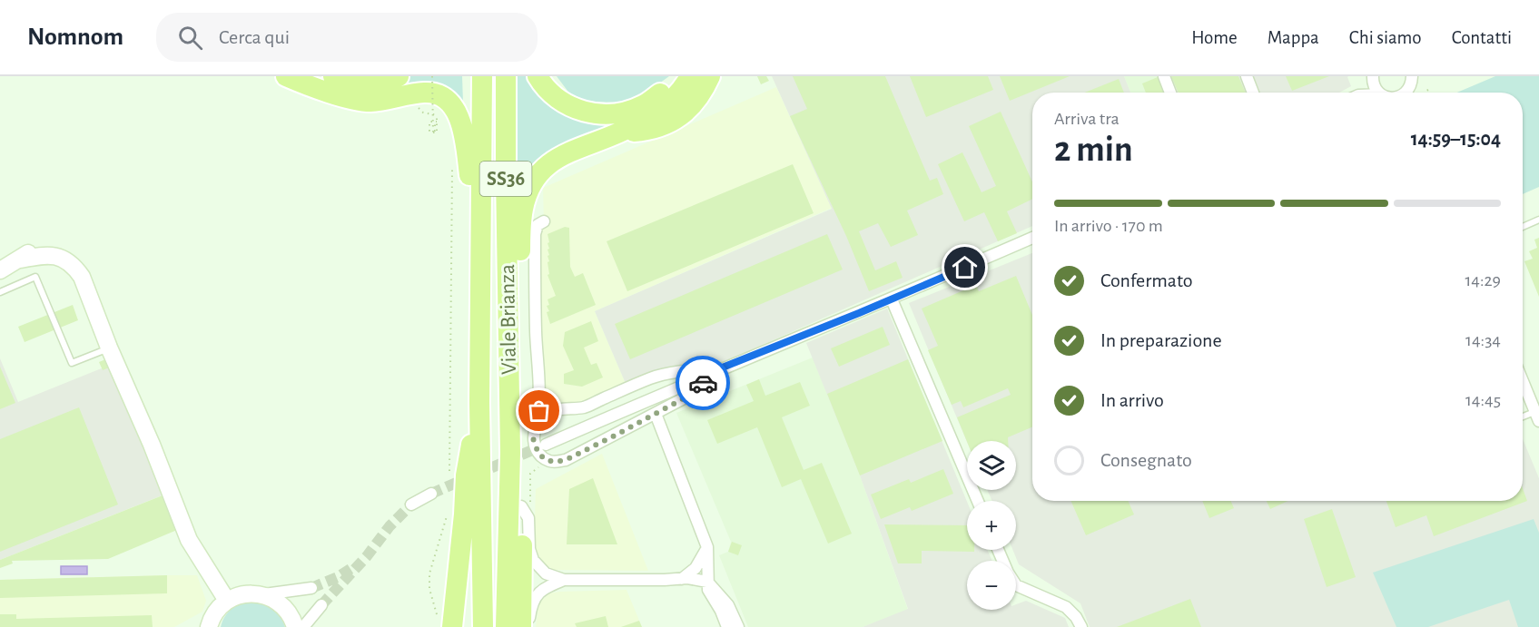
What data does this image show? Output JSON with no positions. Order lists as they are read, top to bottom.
{
  "streets": {
    "highway": ["SS36", "Viale Brianza"]
  },
  "page": {
    "header": "Nomnom",
    "search": "Cerca qui",
    "nav": [
      "Home",
      "Mappa",
      "Chi siamo",
      "Contatti"
    ],
    "heading": ["2 min", "Arriva tra", "14:59–15:04"],
    "bar": "In arrivo · 170 m",
    "list": [
      ["Confermato", "14:29"],
      ["In preparazione", "14:34"],
      ["In arrivo", "14:45"],
      "Consegnato"
    ],
    "map_buttons": ["+", "−"]
  }
}
